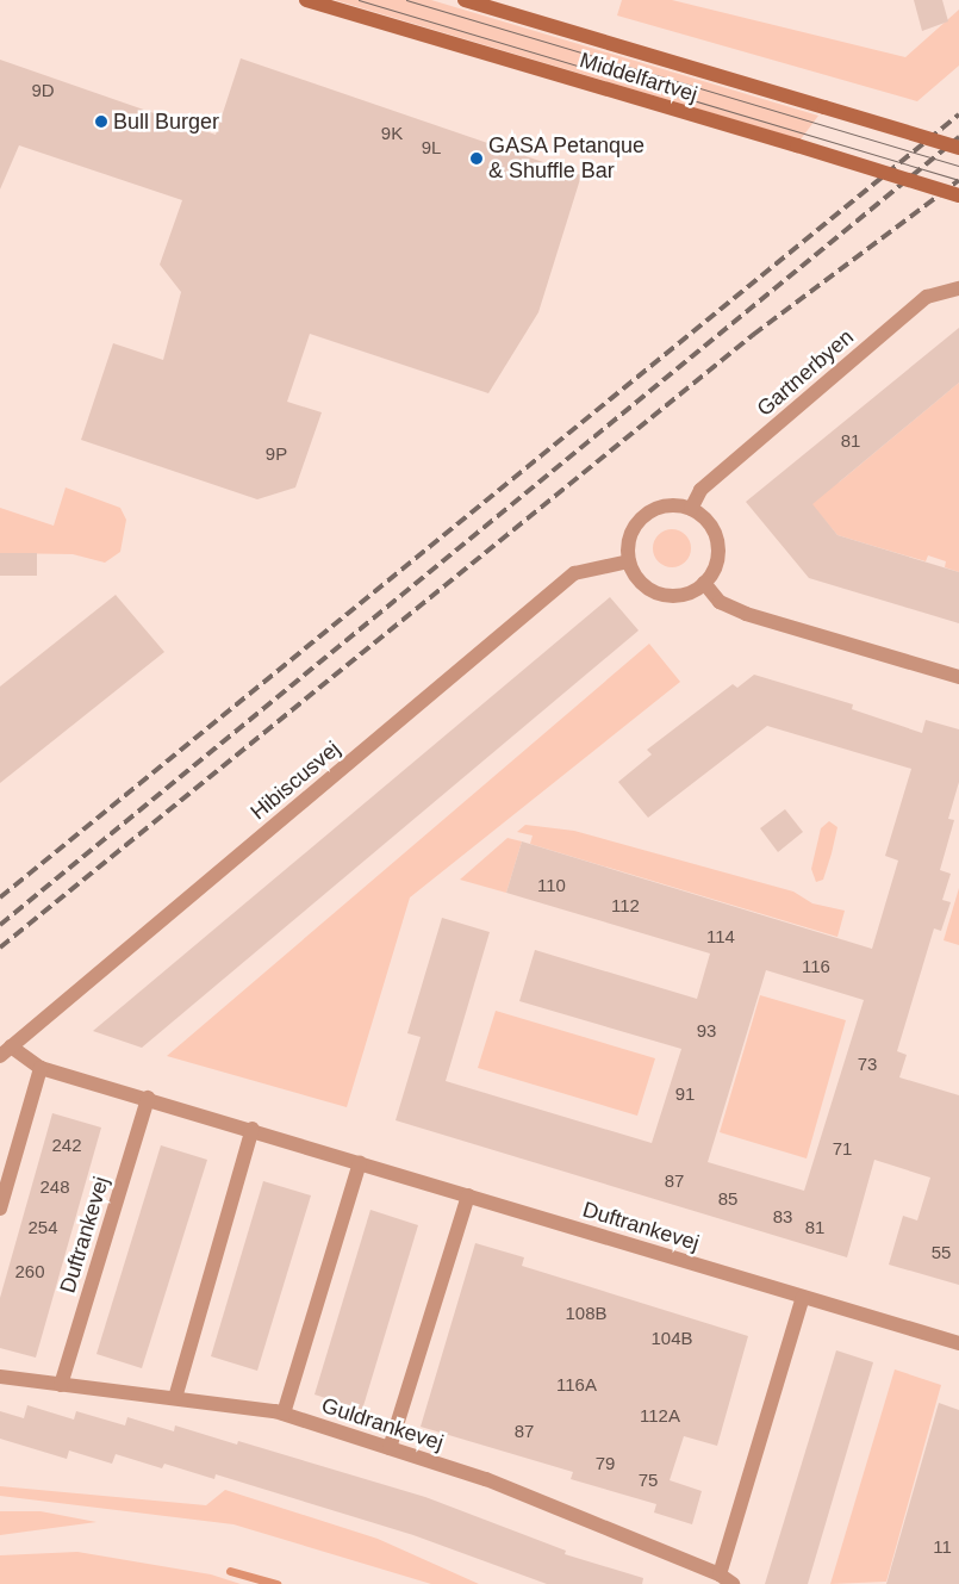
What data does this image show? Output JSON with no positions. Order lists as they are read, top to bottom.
{
  "streets": {
    "street": [
      "Middelfartvej",
      "Gartnerbyen",
      "Hibiscusvej",
      "Duftrankevej",
      "Guldrankevej"
    ]
  },
  "crossings": [
    ["Gartnerbyen", "Hibiscusvej"],
    ["Hibiscusvej", "Duftrankevej"],
    ["Duftrankevej", "Guldrankevej"]
  ],
  "places": ["Bull Burger", "GASA Petanque & Shuffle Bar"],
  "house_numbers": [
    "9D",
    "9K",
    "9L",
    "81",
    "9P",
    "110",
    "112",
    "114",
    "116",
    "93",
    "73",
    "91",
    "242",
    "71",
    "87",
    "248",
    "85",
    "83",
    "254",
    "81",
    "55",
    "260",
    "108B",
    "104B",
    "116A",
    "112A",
    "87",
    "79",
    "75",
    "11"
  ]
}
